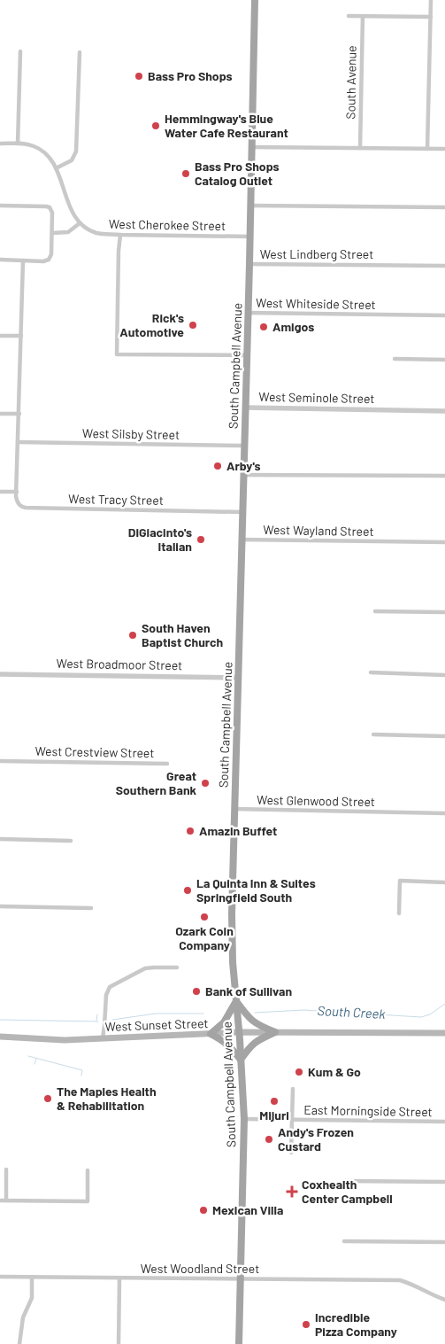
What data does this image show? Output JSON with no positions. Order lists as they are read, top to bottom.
{
  "streets": {
    "main road": ["South Campbell Avenue", "West Sunset Street"],
    "street": [
      "South Avenue",
      "West Cherokee Street",
      "West Lindberg Street",
      "West Whiteside Street",
      "West Seminole Street",
      "West Silsby Street",
      "West Tracy Street",
      "West Wayland Street",
      "West Broadmoor Street",
      "West Crestview Street",
      "West Glenwood Street",
      "East Morningside Street",
      "West Woodland Street"
    ]
  },
  "crossings": [
    ["West Cherokee Street", "South Campbell Avenue"],
    ["West Lindberg Street", "South Campbell Avenue"],
    ["West Whiteside Street", "South Campbell Avenue"],
    ["South Campbell Avenue", "West Seminole Street"],
    ["South Campbell Avenue", "West Silsby Street"],
    ["South Campbell Avenue", "West Tracy Street"],
    ["South Campbell Avenue", "West Wayland Street"],
    ["South Campbell Avenue", "West Broadmoor Street"],
    ["South Campbell Avenue", "West Glenwood Street"],
    ["South Campbell Avenue", "West Sunset Street"],
    ["South Campbell Avenue", "East Morningside Street"],
    ["South Campbell Avenue", "West Woodland Street"]
  ],
  "water": ["South Creek"],
  "places": {
    "other": [
      "Bass Pro Shops",
      "Hemmingway's Blue Water Cafe Restaurant",
      "Bass Pro Shops Catalog Outlet",
      "Rick's Automotive",
      "Amigos",
      "Arby's",
      "DiGiacinto's Italian",
      "South Haven Baptist Church",
      "Great Southern Bank",
      "Amazin Buffet",
      "La Quinta Inn & Suites Springfield South",
      "Ozark Coin Company",
      "Bank of Sullivan",
      "Kum & Go",
      "The Maples Health & Rehabilitation",
      "Mijuri",
      "Andy's Frozen Custard",
      "Mexican Villa",
      "Incredible Pizza Company"
    ],
    "health": ["Coxhealth Center Campbell"]
  }
}
